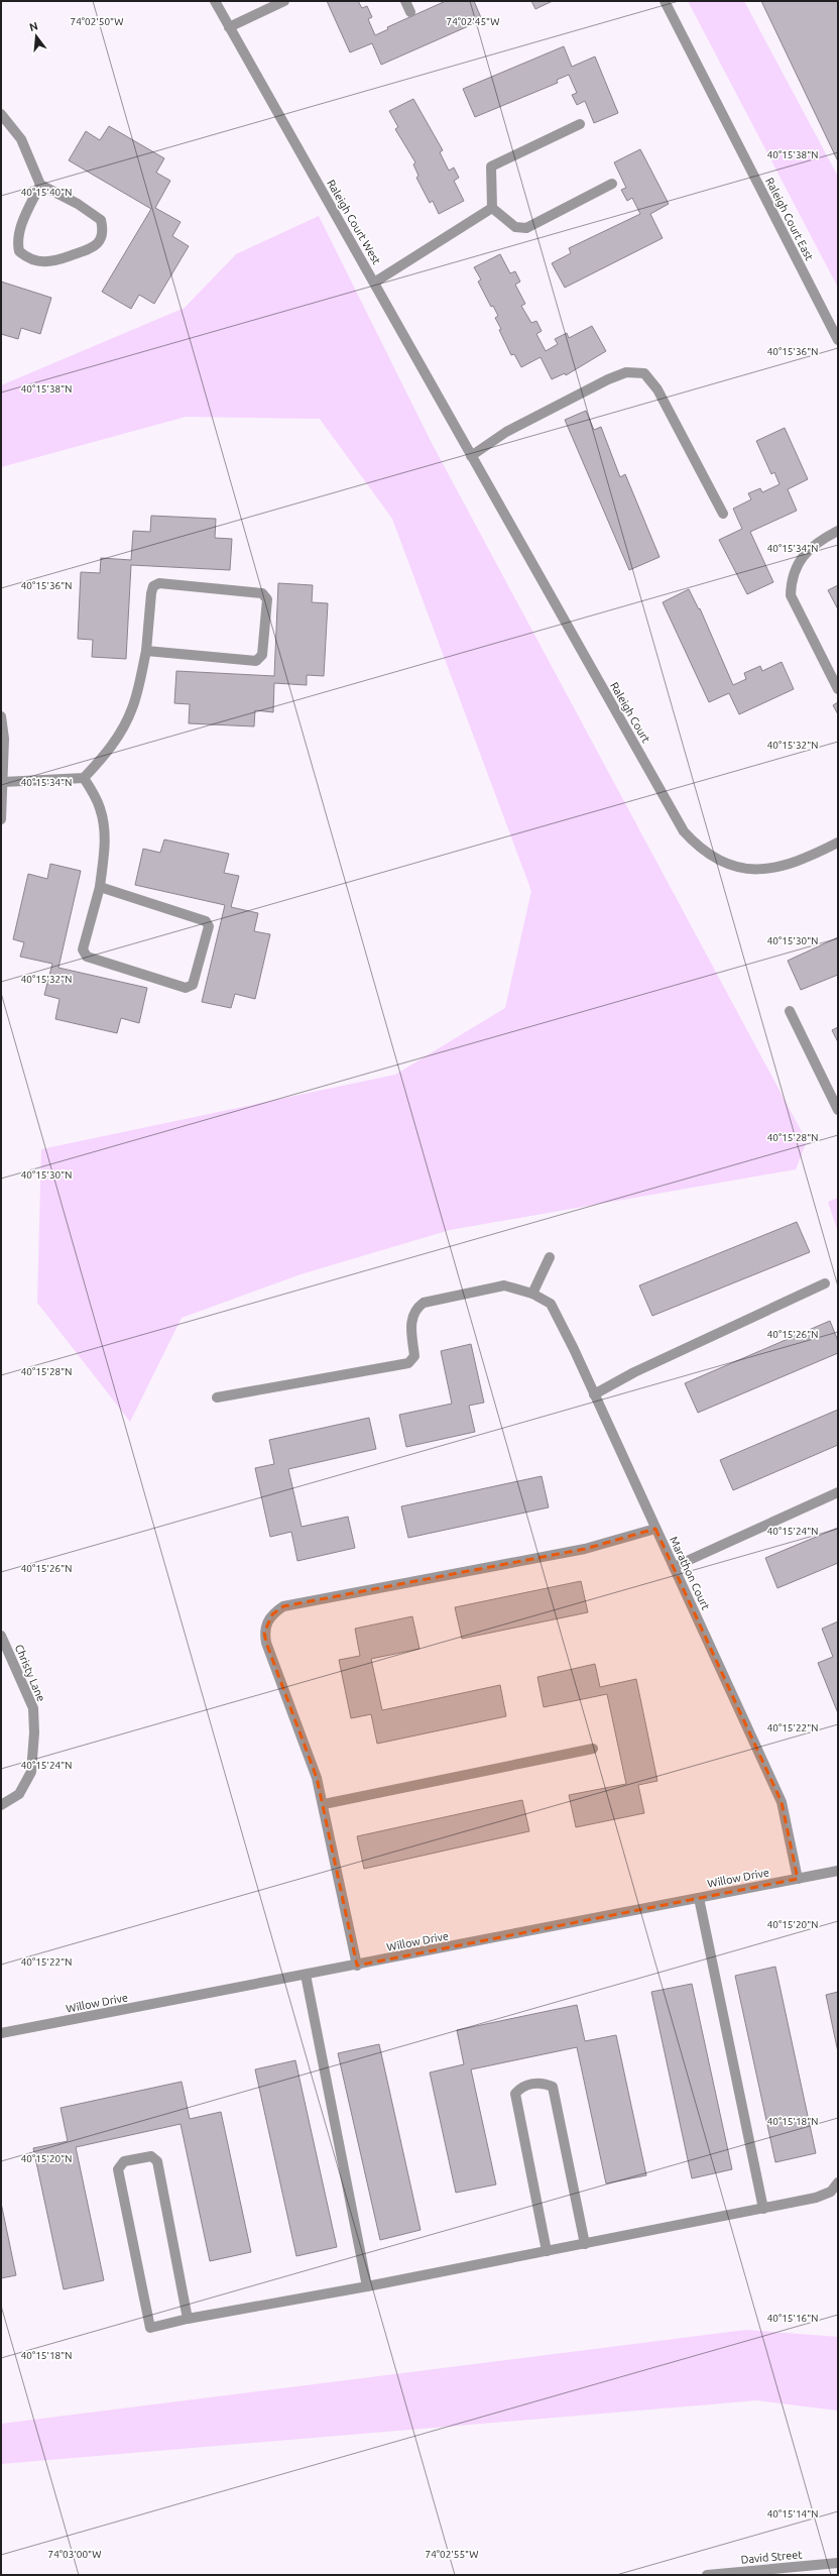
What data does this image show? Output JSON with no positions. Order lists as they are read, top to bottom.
{
  "streets": {
    "street": [
      "Raleigh Court East",
      "Raleigh Court West",
      "Raleigh Court",
      "Marathon Court",
      "Christy Lane",
      "Willow Drive",
      "David Street"
    ]
  },
  "crossings": [
    ["Raleigh Court West", "Raleigh Court"],
    ["Marathon Court", "Willow Drive"]
  ],
  "north": "top",
  "coordinates": [
    "74°02'50\"W",
    "74°02'45\"W",
    "40°15'38\"N",
    "40°15'40\"N",
    "40°15'36\"N",
    "40°15'34\"N",
    "40°15'32\"N",
    "40°15'30\"N",
    "40°15'28\"N",
    "40°15'26\"N",
    "40°15'24\"N",
    "40°15'22\"N",
    "40°15'20\"N",
    "40°15'18\"N",
    "40°15'16\"N",
    "40°15'14\"N",
    "74°03'00\"W",
    "74°02'55\"W"
  ]
}
